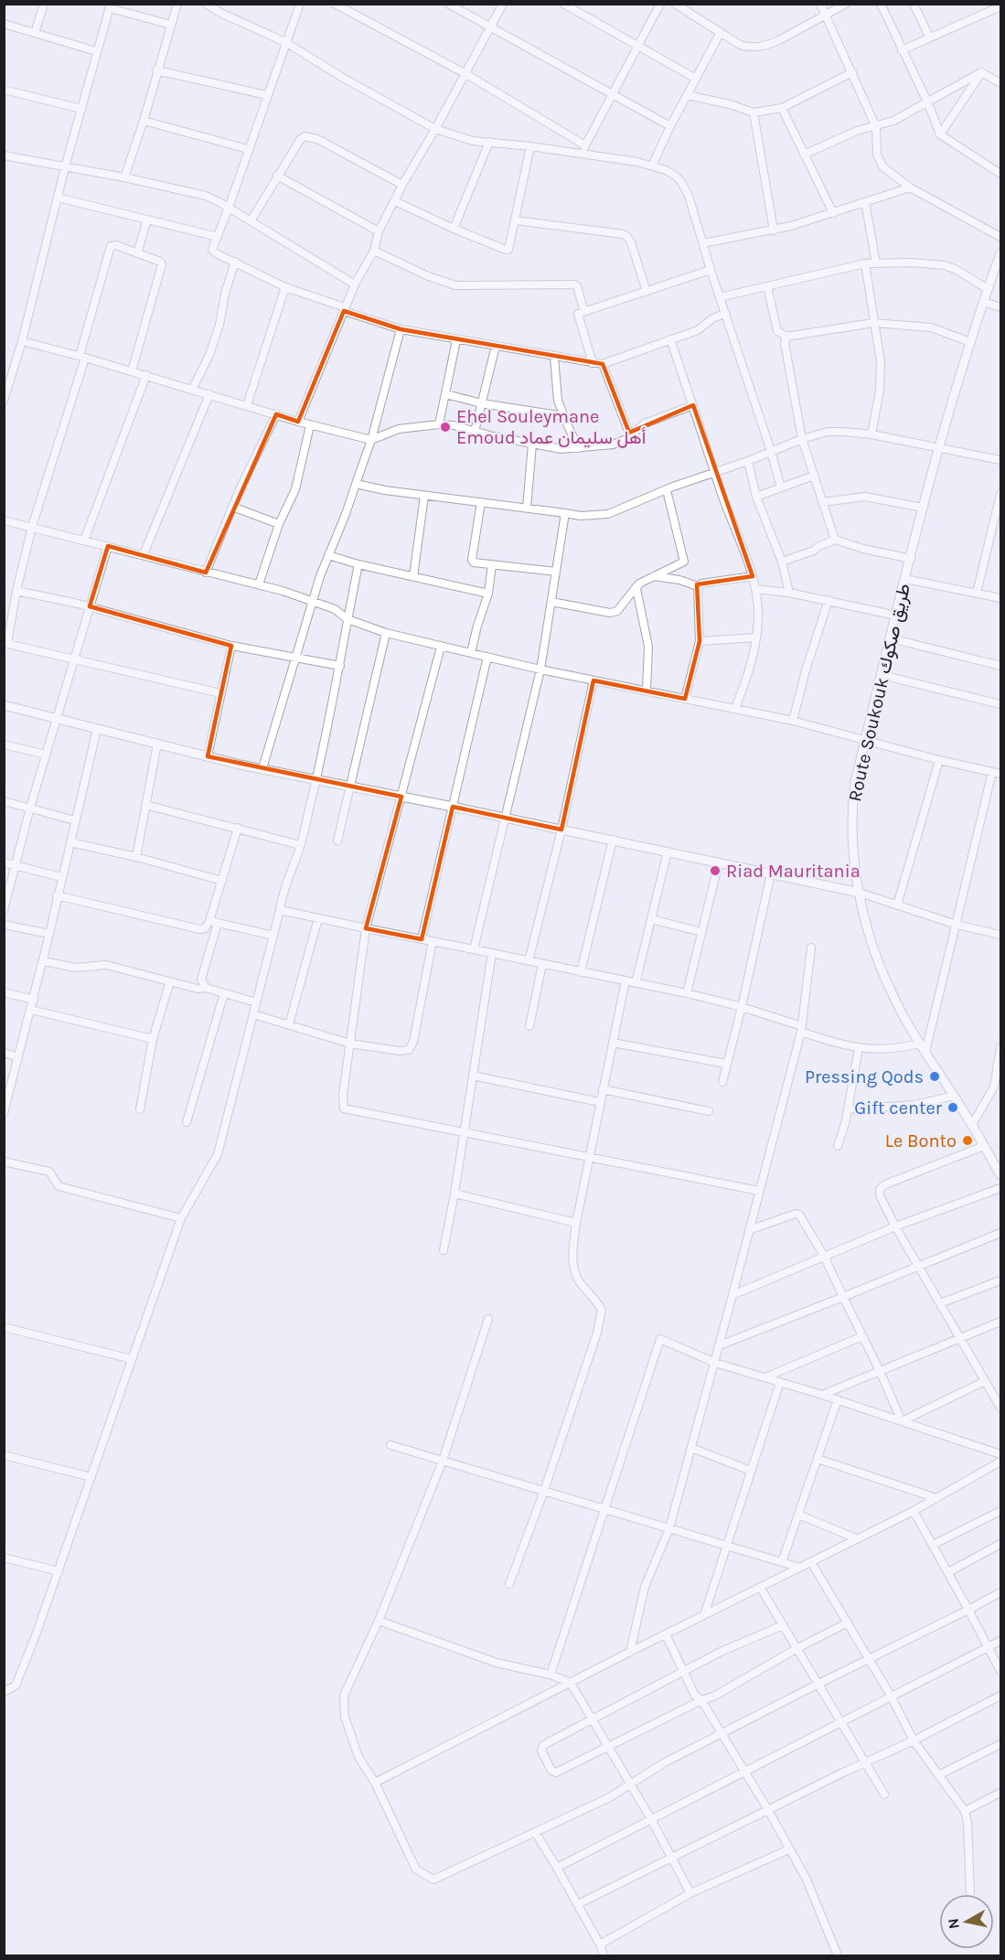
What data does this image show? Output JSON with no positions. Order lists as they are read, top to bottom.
{
  "streets": {
    "street": ["Route Soukouk طريق صكوك"]
  },
  "places": [
    "Ehel Souleymane Emoud أهل سليمان عماد",
    "Riad Mauritania",
    "Pressing Qods",
    "Gift center",
    "Le Bonto"
  ],
  "north": "left"
}
